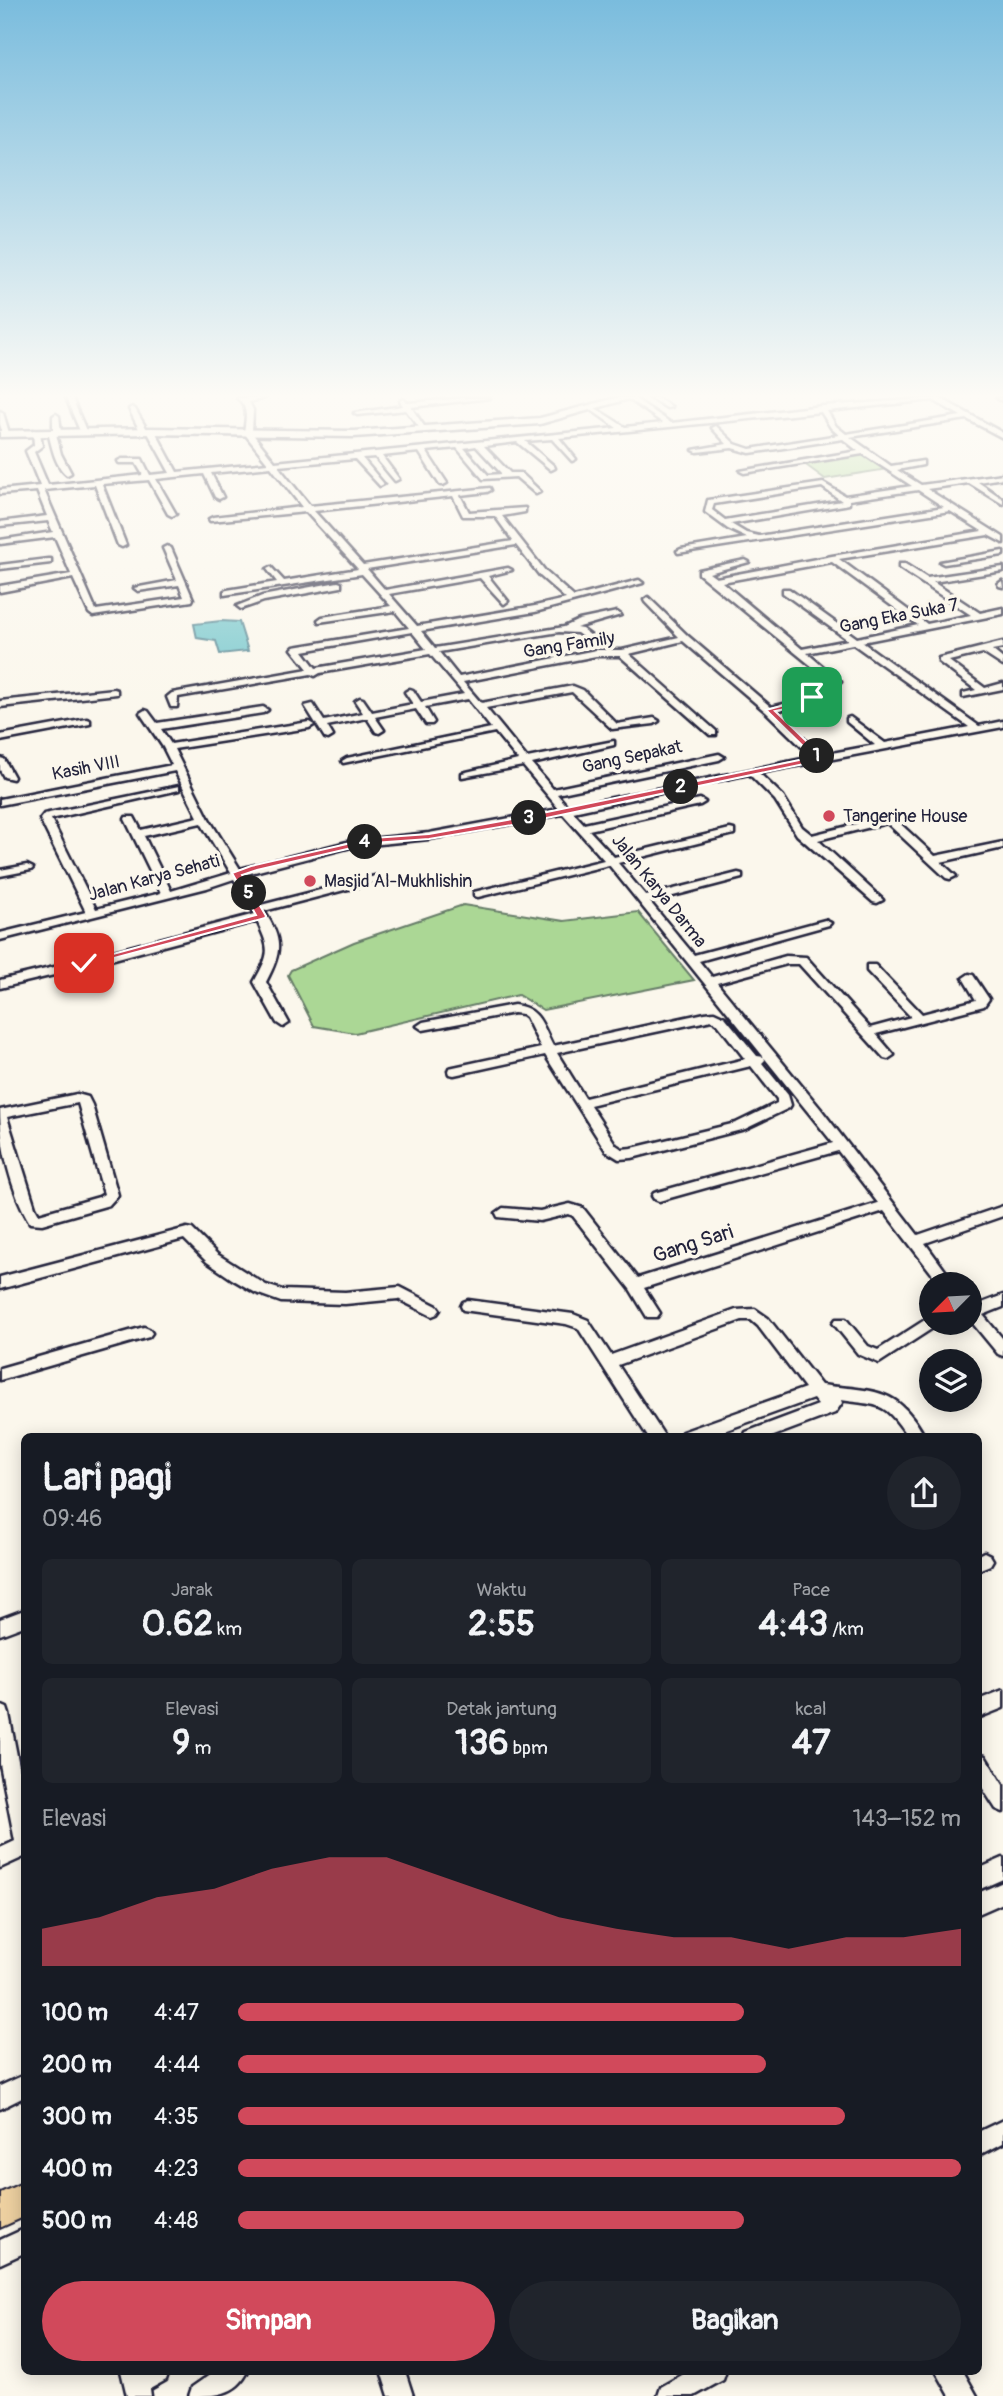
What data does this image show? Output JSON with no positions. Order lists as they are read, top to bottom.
{
  "streets": {
    "street": [
      "Gang Eka Suka 7",
      "Gang Family",
      "Gang Sepakat",
      "Kasih VIII",
      "Jalan Karya Sehati",
      "Jalan Karya Darma",
      "Gang Sari"
    ]
  },
  "crossings": [
    ["Gang Family", "Jalan Karya Darma"],
    ["Gang Sepakat", "Jalan Karya Darma"],
    ["Jalan Karya Sehati", "Jalan Karya Darma"],
    ["Jalan Karya Darma", "Gang Sari"]
  ],
  "places": ["Tangerine House", "Masjid Al-Mukhlishin"],
  "north": "bottom left",
  "page": {
    "pins": [
      "1",
      "2",
      "3",
      "4",
      "5"
    ],
    "heading": ["Lari pagi", "09:46"],
    "stats": [
      ["Jarak", "0.62 km"],
      ["Waktu", "2:55"],
      ["Pace", "4:43 /km"],
      ["Elevasi", "9 m"],
      ["Detak jantung", "136 bpm"],
      ["kcal", "47"]
    ],
    "chart": ["Elevasi", "143–152 m"],
    "list": [
      {
        "name": "100 m",
        "note": "4:47"
      },
      {
        "name": "200 m",
        "note": "4:44"
      },
      {
        "name": "300 m",
        "note": "4:35"
      },
      {
        "name": "400 m",
        "note": "4:23"
      },
      {
        "name": "500 m",
        "note": "4:48"
      }
    ],
    "buttons": ["Simpan", "Bagikan"]
  }
}
